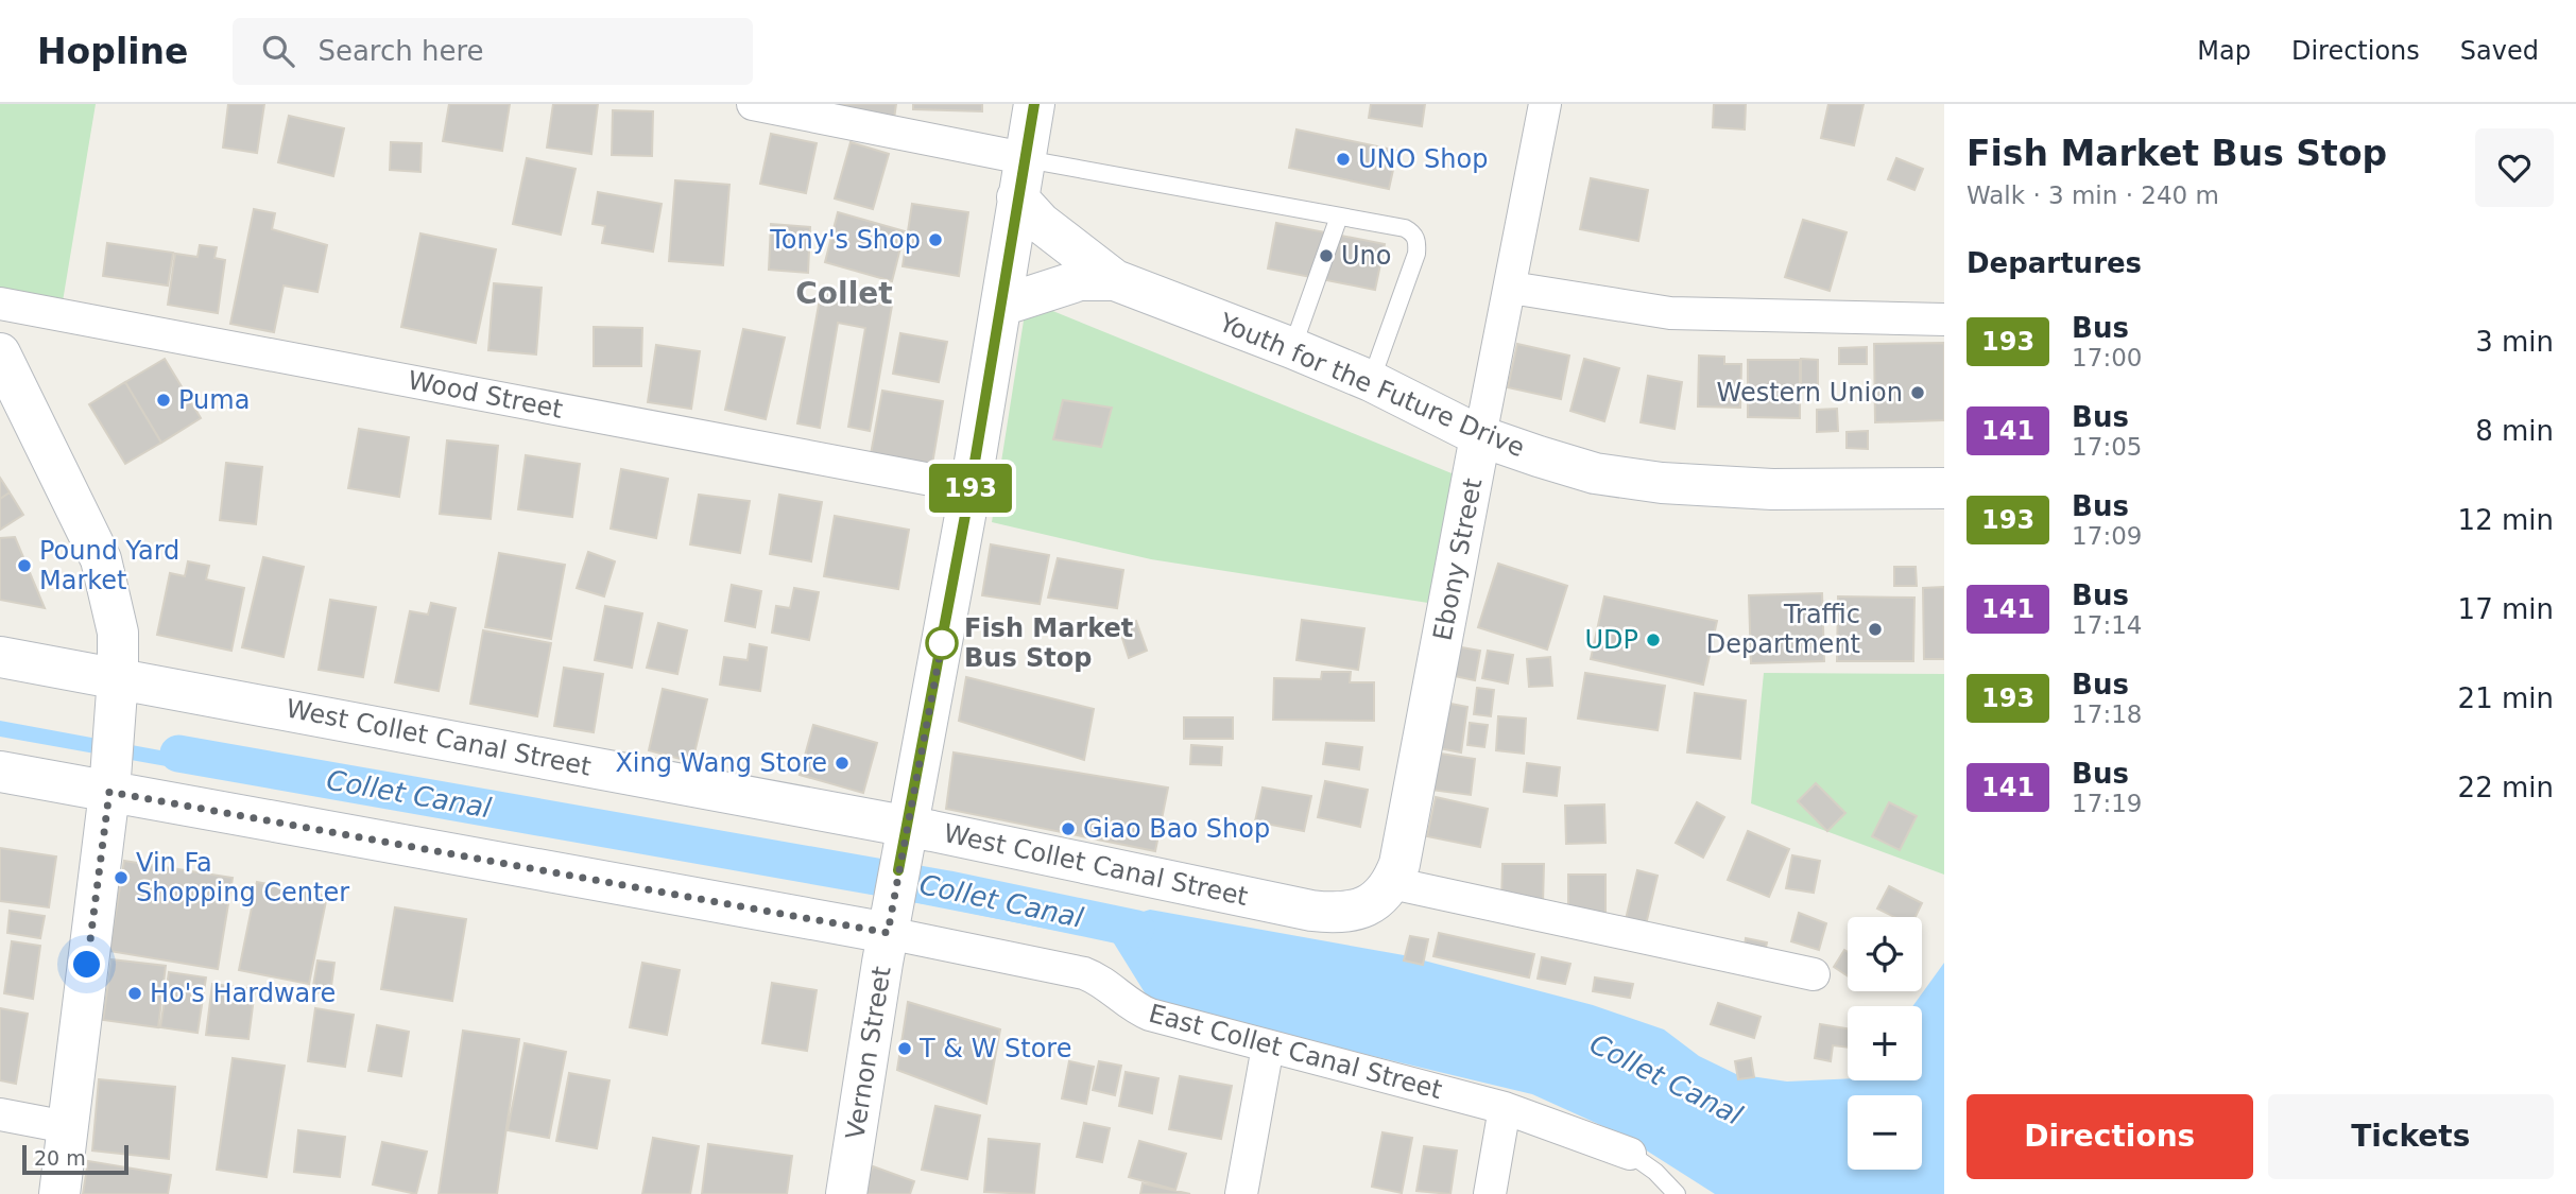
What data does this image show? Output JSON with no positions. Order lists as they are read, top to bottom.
{
  "streets": {
    "main road": [
      "Youth for the Future Drive",
      "Ebony Street",
      "West Collet Canal Street",
      "East Collet Canal Street",
      "Vernon Street"
    ],
    "street": ["Wood Street"]
  },
  "crossings": [
    ["Youth for the Future Drive", "Ebony Street"],
    ["Ebony Street", "West Collet Canal Street"],
    ["West Collet Canal Street", "Vernon Street"],
    ["East Collet Canal Street", "Vernon Street"]
  ],
  "districts": ["Collet"],
  "water": ["Collet Canal"],
  "places": [
    "UNO Shop",
    "Tony's Shop",
    "Uno",
    "Western Union",
    "Puma",
    "Pound Yard Market",
    "Traffic Department",
    "UDP",
    "Fish Market Bus Stop",
    "Xing Wang Store",
    "Giao Bao Shop",
    "Vin Fa Shopping Center",
    "Ho's Hardware",
    "T & W Store"
  ],
  "lines": ["bus line 193"],
  "scale_bar": "20 m",
  "page": {
    "header": "Hopline",
    "search": "Search here",
    "nav": ["Map", "Directions", "Saved"],
    "on_map": "193",
    "heading": [
      ["Fish Market Bus Stop", "Walk · 3 min · 240 m"],
      "Departures"
    ],
    "list": [
      {
        "mark": "193",
        "name": "Bus",
        "note": "17:00",
        "value": "3 min"
      },
      {
        "mark": "141",
        "name": "Bus",
        "note": "17:05",
        "value": "8 min"
      },
      {
        "mark": "193",
        "name": "Bus",
        "note": "17:09",
        "value": "12 min"
      },
      {
        "mark": "141",
        "name": "Bus",
        "note": "17:14",
        "value": "17 min"
      },
      {
        "mark": "193",
        "name": "Bus",
        "note": "17:18",
        "value": "21 min"
      },
      {
        "mark": "141",
        "name": "Bus",
        "note": "17:19",
        "value": "22 min"
      }
    ],
    "map_buttons": ["+", "−"],
    "buttons": ["Directions", "Tickets"],
    "scale": "20 m"
  }
}
